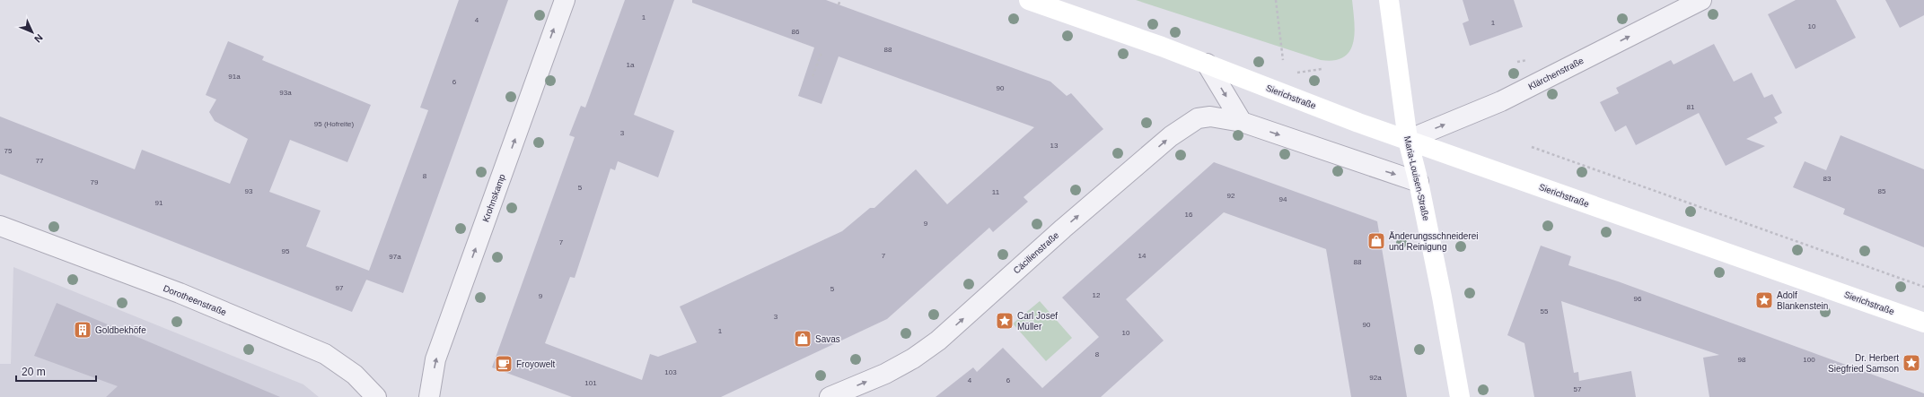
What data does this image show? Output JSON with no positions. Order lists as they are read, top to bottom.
{
  "streets": {
    "main road": ["Sierichstraße", "Maria-Louisen-Straße"],
    "street": [
      "Klärchenstraße",
      "Krohnskamp",
      "Cäcilienstraße",
      "Dorotheenstraße"
    ]
  },
  "crossings": [
    ["Klärchenstraße", "Sierichstraße"],
    ["Klärchenstraße", "Maria-Louisen-Straße"],
    ["Sierichstraße", "Maria-Louisen-Straße"]
  ],
  "one_way": ["Klärchenstraße", "Krohnskamp", "Cäcilienstraße"],
  "places": {
    "shop": ["Änderungsschneiderei und Reinigung", "Savas"],
    "place": ["Adolf Blankenstein", "Carl Josef Müller", "Dr. Herbert Siegfried Samson"],
    "building": ["Goldbekhöfe"],
    "cafe": ["Froyowelt"]
  },
  "house_numbers": [
    "1",
    "4",
    "1",
    "10",
    "86",
    "88",
    "1a",
    "91a",
    "6",
    "90",
    "93a",
    "81",
    "95 (Hofreite)",
    "3",
    "13",
    "75",
    "77",
    "8",
    "83",
    "79",
    "5",
    "93",
    "85",
    "11",
    "92",
    "94",
    "91",
    "16",
    "9",
    "7",
    "95",
    "7",
    "14",
    "97a",
    "88",
    "97",
    "5",
    "12",
    "9",
    "96",
    "55",
    "3",
    "90",
    "1",
    "10",
    "8",
    "98",
    "100",
    "103",
    "92a",
    "4",
    "6",
    "101",
    "57"
  ],
  "scale_bar": "20 m",
  "north": "bottom right"
}
